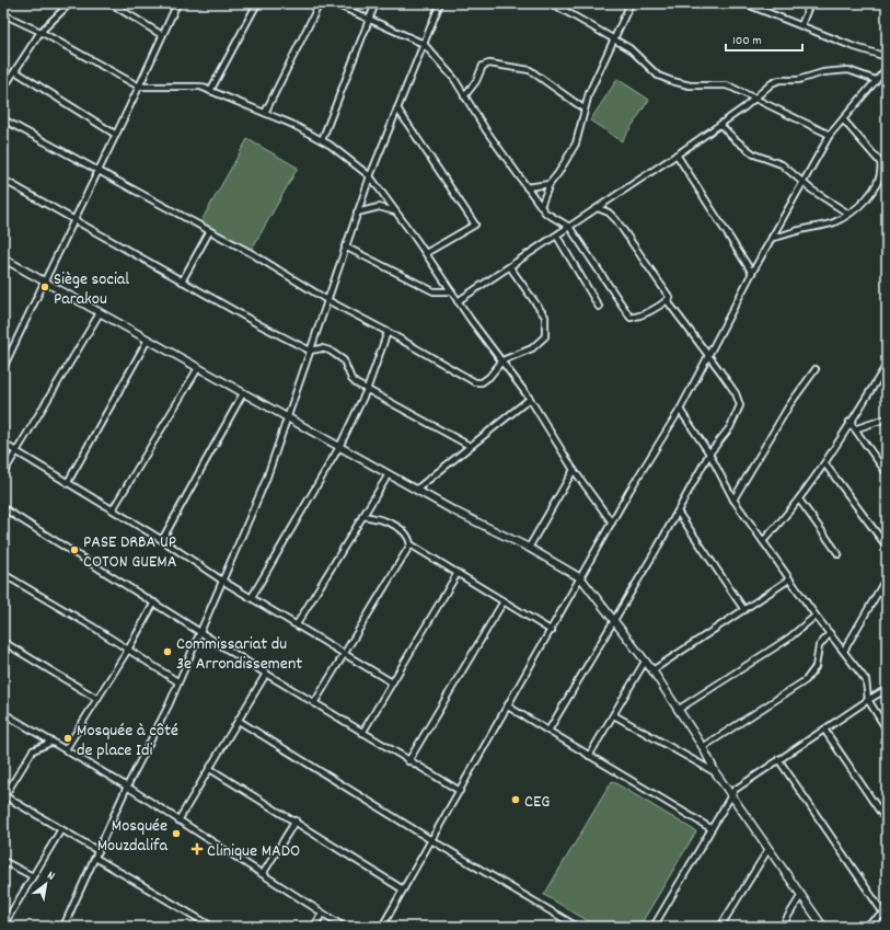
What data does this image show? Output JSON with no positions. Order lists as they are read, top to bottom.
{
  "places": {
    "other": [
      "Siège social Parakou",
      "PASE DRBA UP COTON GUEMA",
      "Commissariat du 3e Arrondissement",
      "Mosquée à côté de place Idi",
      "CEG",
      "Mosquée Mouzdalifa"
    ],
    "health": ["Clinique MADO"]
  },
  "scale_bar": "100 m",
  "north": "top right"
}
